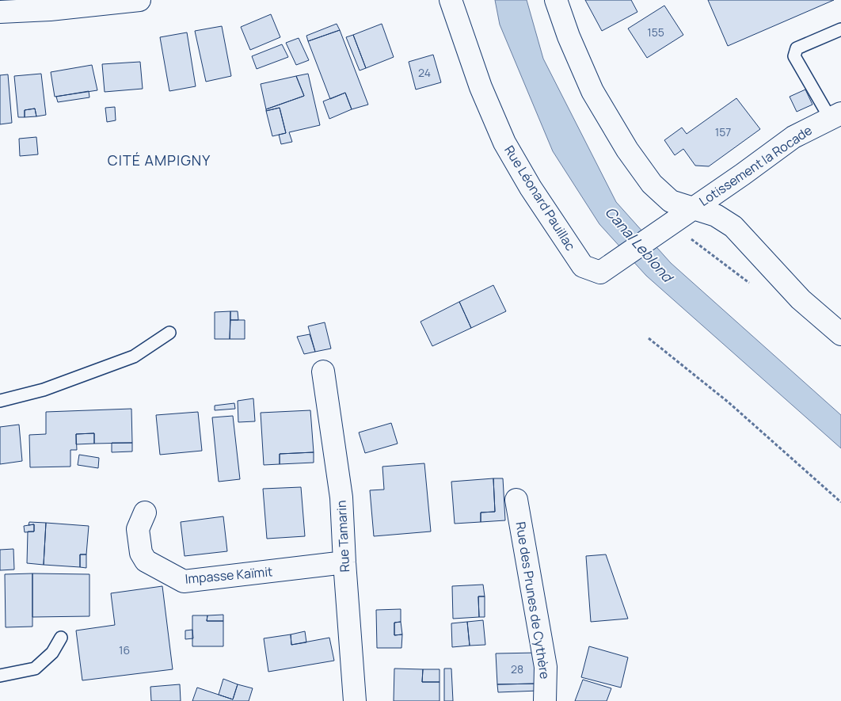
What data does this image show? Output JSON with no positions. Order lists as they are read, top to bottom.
{
  "streets": {
    "street": [
      "Lotissement la Rocade",
      "Rue Léonard Pauillac",
      "Rue Tamarin",
      "Impasse Kaïmit",
      "Rue des Prunes de Cythère"
    ]
  },
  "crossings": [
    ["Lotissement la Rocade", "Rue Léonard Pauillac"],
    ["Rue Tamarin", "Impasse Kaïmit"]
  ],
  "districts": ["CITÉ AMPIGNY"],
  "water": ["Canal Leblond"],
  "house_numbers": [
    "155",
    "24",
    "157",
    "16",
    "28"
  ]
}
